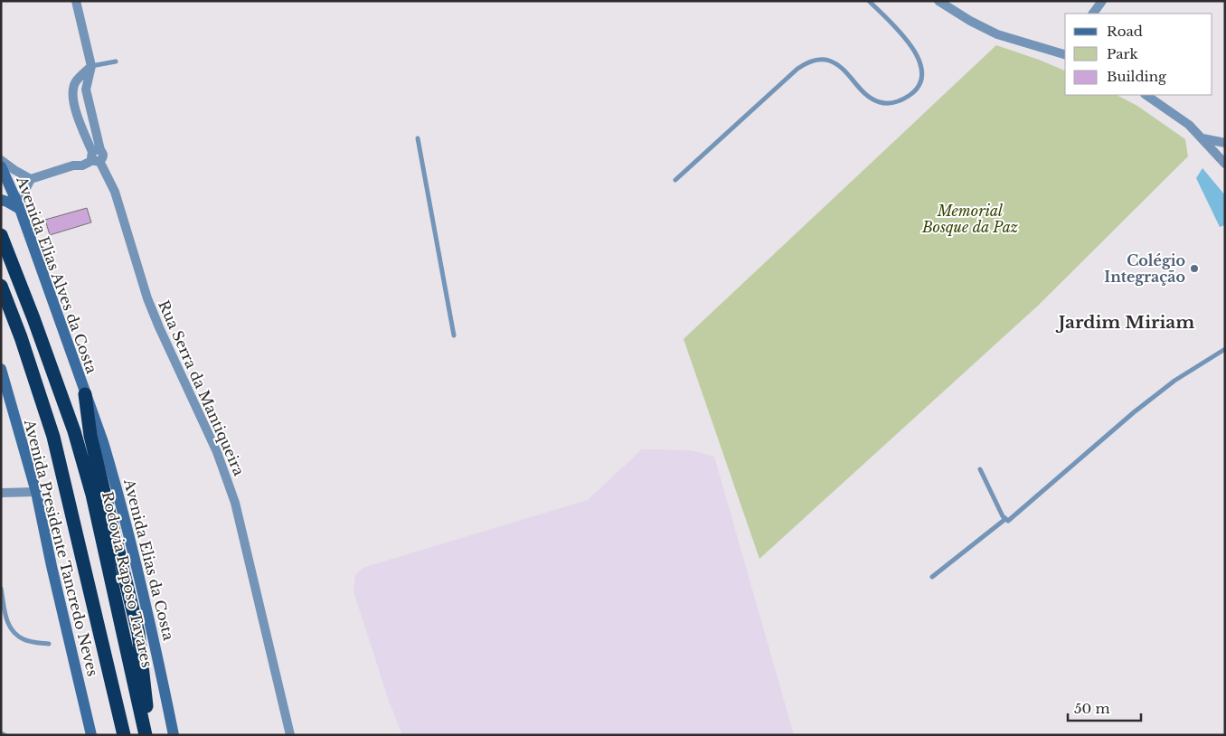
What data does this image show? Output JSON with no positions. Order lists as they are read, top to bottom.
{
  "streets": {
    "highway": ["Rodovia Raposo Tavares"],
    "main road": ["Avenida Elias Alves da Costa", "Avenida Presidente Tancredo Neves", "Avenida Elias da Costa"],
    "street": ["Rua Serra da Mantiqueira"]
  },
  "crossings": [
    ["Avenida Elias Alves da Costa", "Avenida Elias da Costa"]
  ],
  "districts": ["Jardim Miriam"],
  "parks": ["Memorial Bosque da Paz"],
  "places": ["Colégio Integração"],
  "legend": ["Road", "Park", "Building"],
  "scale_bar": "50 m"
}
